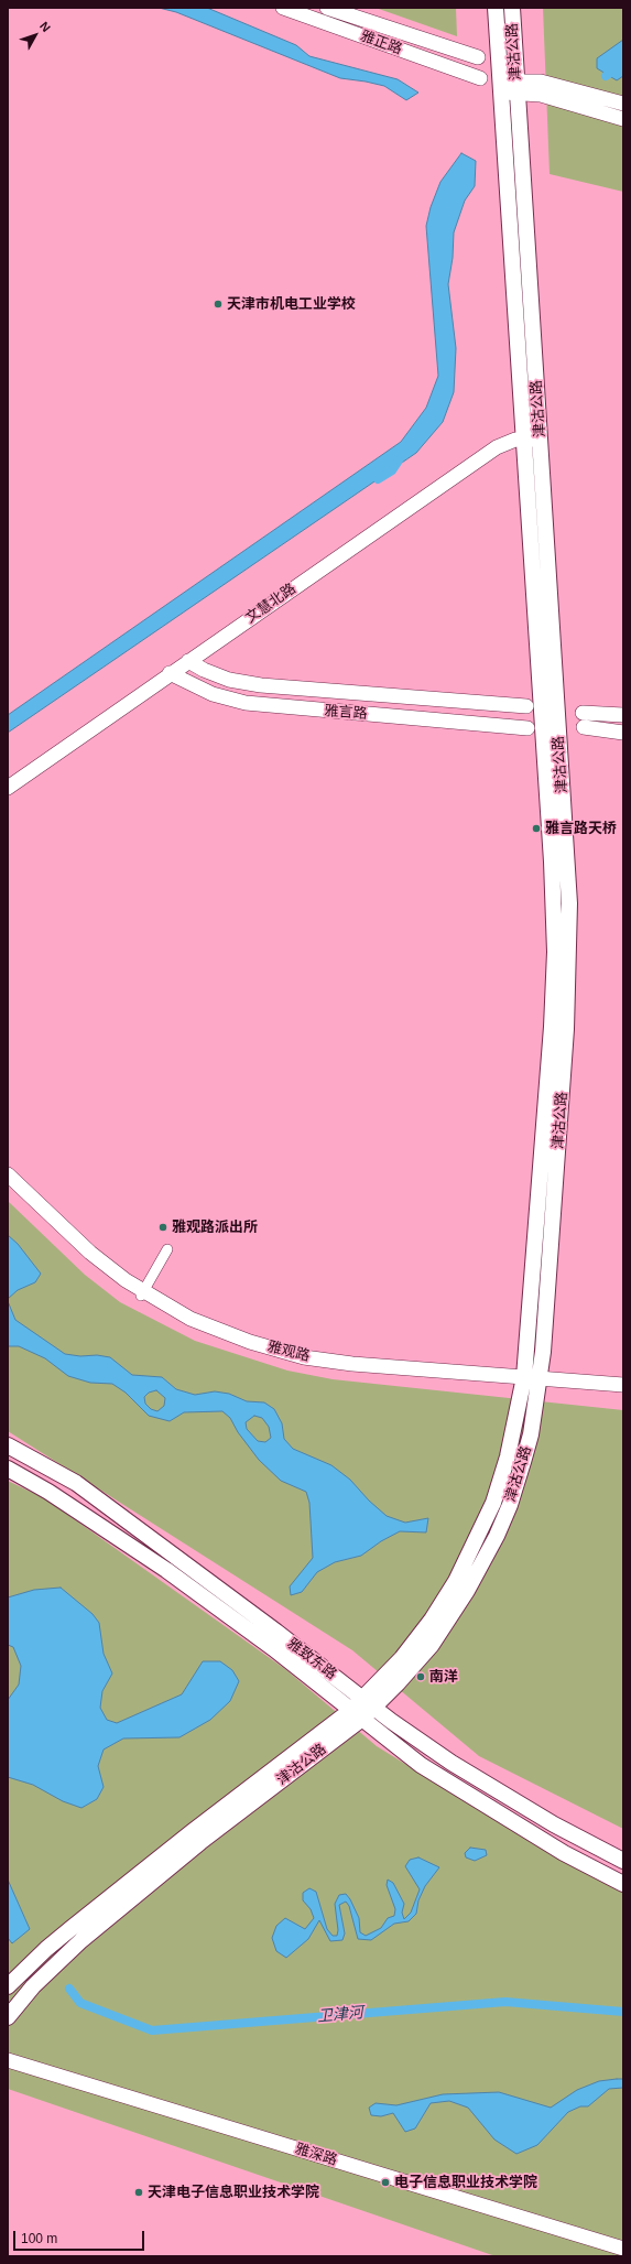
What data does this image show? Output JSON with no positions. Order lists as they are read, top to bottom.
{
  "streets": {
    "main road": [
      "雅正路",
      "津沽公路",
      "文慧北路",
      "雅言路",
      "雅观路",
      "雅致东路",
      "雅深路"
    ]
  },
  "crossings": [
    ["津沽公路", "文慧北路"],
    ["津沽公路", "雅观路"],
    ["津沽公路", "雅致东路"],
    ["文慧北路", "雅言路"]
  ],
  "water": ["卫津河"],
  "places": [
    "天津市机电工业学校",
    "雅言路天桥",
    "雅观路派出所",
    "南洋",
    "电子信息职业技术学院",
    "天津电子信息职业技术学院"
  ],
  "scale_bar": "100 m",
  "north": "top right"
}
